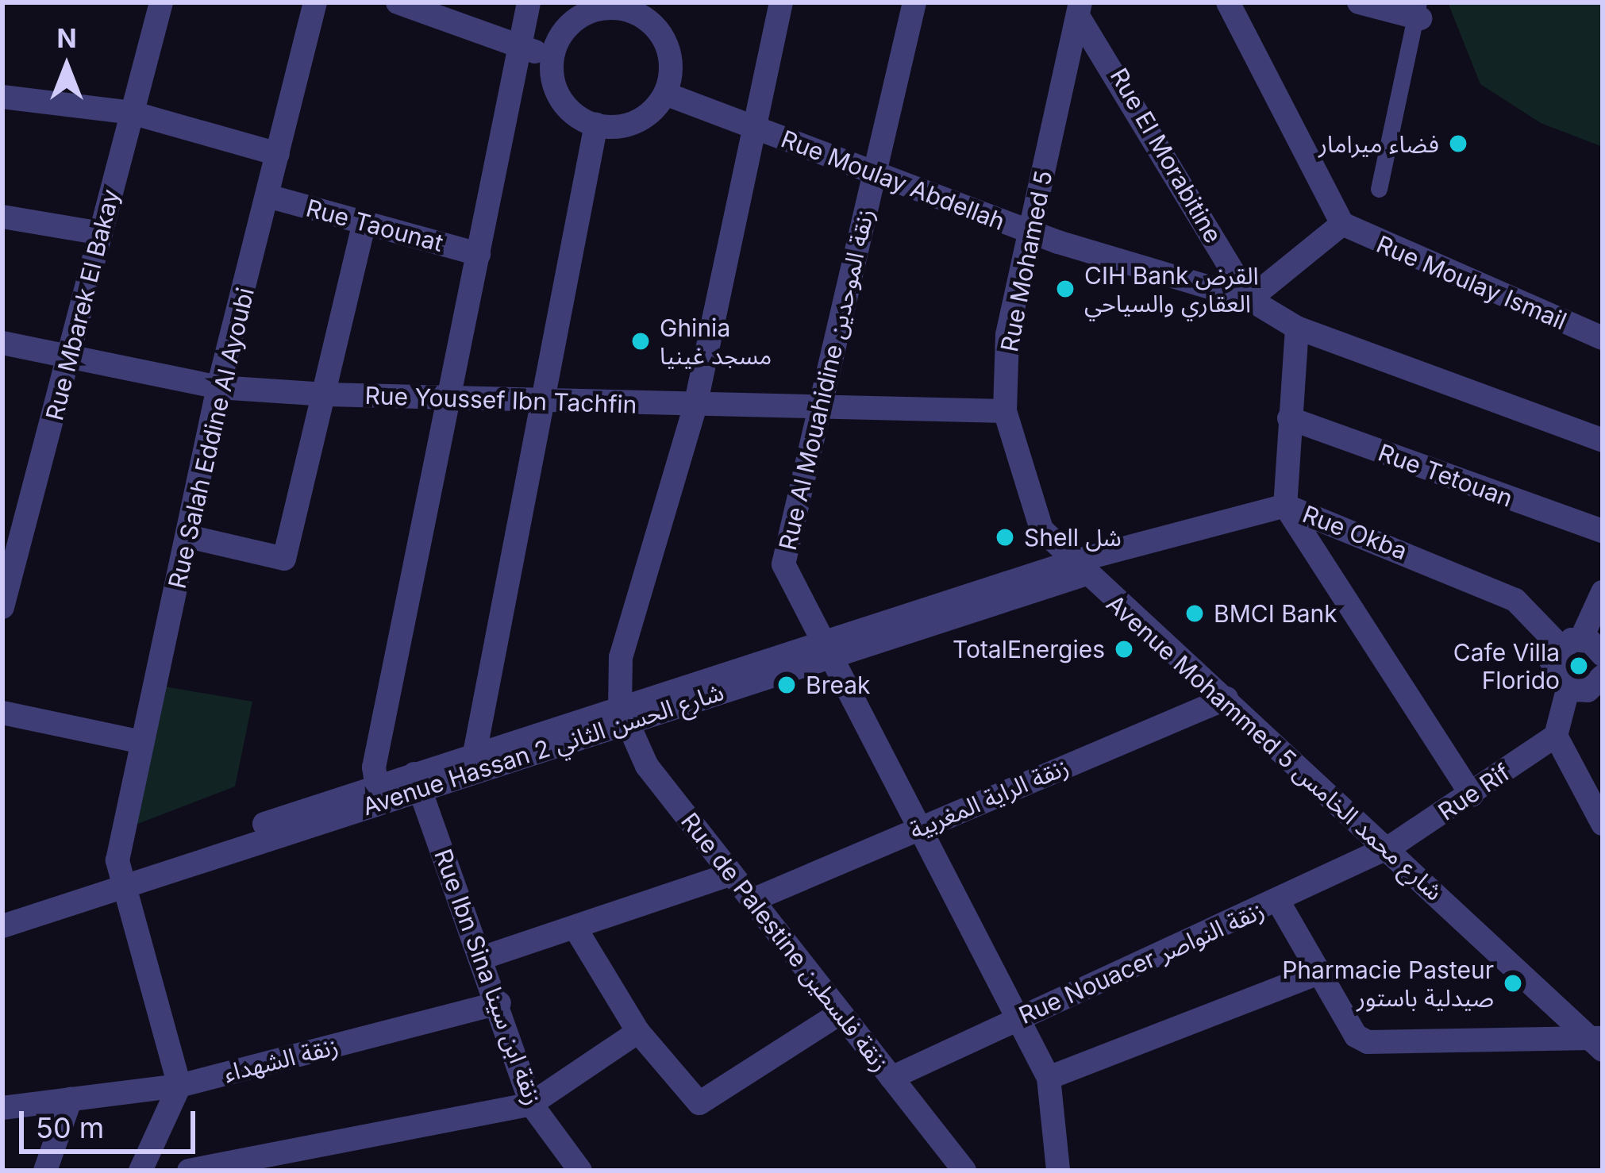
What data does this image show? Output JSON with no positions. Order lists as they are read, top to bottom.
{
  "streets": {
    "street": [
      "Rue El Morabitine",
      "Rue Moulay Abdellah",
      "Rue Taounat",
      "Rue Mohamed 5",
      "Rue Moulay Ismail",
      "Rue Mbarek El Bakay",
      "Rue Al Mouahidine زنقة الموحدين",
      "Rue Youssef Ibn Tachfin",
      "Rue Salah Eddine Al Ayoubi",
      "Rue Tetouan",
      "Rue Okba",
      "Avenue Mohammed 5 شارع محمد الخامس",
      "Avenue Hassan 2 شارع الحسن الثاني",
      "Rue Rif",
      "زنقة الراية المغربية",
      "Rue de Palestine زنقة فلسطين",
      "Rue Nouacer زنقة النواصر",
      "Rue Ibn Sina زنقة ابن سينا",
      "زنقة الشهداء"
    ]
  },
  "crossings": [
    ["Rue El Morabitine", "Rue Moulay Abdellah"],
    ["Rue El Morabitine", "Rue Mohamed 5"],
    ["Rue Moulay Abdellah", "Rue Mohamed 5"],
    ["Rue Moulay Abdellah", "Rue Al Mouahidine زنقة الموحدين"],
    ["Rue Taounat", "Rue Salah Eddine Al Ayoubi"],
    ["Rue Mohamed 5", "Rue Youssef Ibn Tachfin"],
    ["Rue Mohamed 5", "Rue Okba"],
    ["Rue Mohamed 5", "Avenue Mohammed 5 شارع محمد الخامس"],
    ["Rue Mohamed 5", "Avenue Hassan 2 شارع الحسن الثاني"],
    ["Rue Mbarek El Bakay", "Rue Youssef Ibn Tachfin"],
    ["Rue Al Mouahidine زنقة الموحدين", "Rue Youssef Ibn Tachfin"],
    ["Rue Al Mouahidine زنقة الموحدين", "Avenue Hassan 2 شارع الحسن الثاني"],
    ["Rue Al Mouahidine زنقة الموحدين", "زنقة الراية المغربية"],
    ["Rue Al Mouahidine زنقة الموحدين", "Rue Nouacer زنقة النواصر"],
    ["Rue Youssef Ibn Tachfin", "Rue Salah Eddine Al Ayoubi"],
    ["Rue Salah Eddine Al Ayoubi", "Avenue Hassan 2 شارع الحسن الثاني"],
    ["Rue Okba", "Avenue Mohammed 5 شارع محمد الخامس"],
    ["Rue Okba", "Avenue Hassan 2 شارع الحسن الثاني"],
    ["Avenue Mohammed 5 شارع محمد الخامس", "Avenue Hassan 2 شارع الحسن الثاني"],
    ["Avenue Mohammed 5 شارع محمد الخامس", "Rue Rif"],
    ["Avenue Mohammed 5 شارع محمد الخامس", "زنقة الراية المغربية"],
    ["Avenue Mohammed 5 شارع محمد الخامس", "Rue Nouacer زنقة النواصر"],
    ["Avenue Hassan 2 شارع الحسن الثاني", "Rue de Palestine زنقة فلسطين"],
    ["Avenue Hassan 2 شارع الحسن الثاني", "Rue Ibn Sina زنقة ابن سينا"],
    ["Rue Rif", "Rue Nouacer زنقة النواصر"],
    ["زنقة الراية المغربية", "Rue de Palestine زنقة فلسطين"],
    ["Rue de Palestine زنقة فلسطين", "Rue Nouacer زنقة النواصر"],
    ["Rue Ibn Sina زنقة ابن سينا", "زنقة الشهداء"]
  ],
  "places": [
    "فضاء ميرامار",
    "CIH Bank القرض العقاري والسياحي",
    "Ghinia مسجد غينيا",
    "Shell شل",
    "BMCI Bank",
    "TotalEnergies",
    "Cafe Villa Florido",
    "Break",
    "Pharmacie Pasteur صيدلية باستور"
  ],
  "scale_bar": "50 m",
  "north": "top"
}
